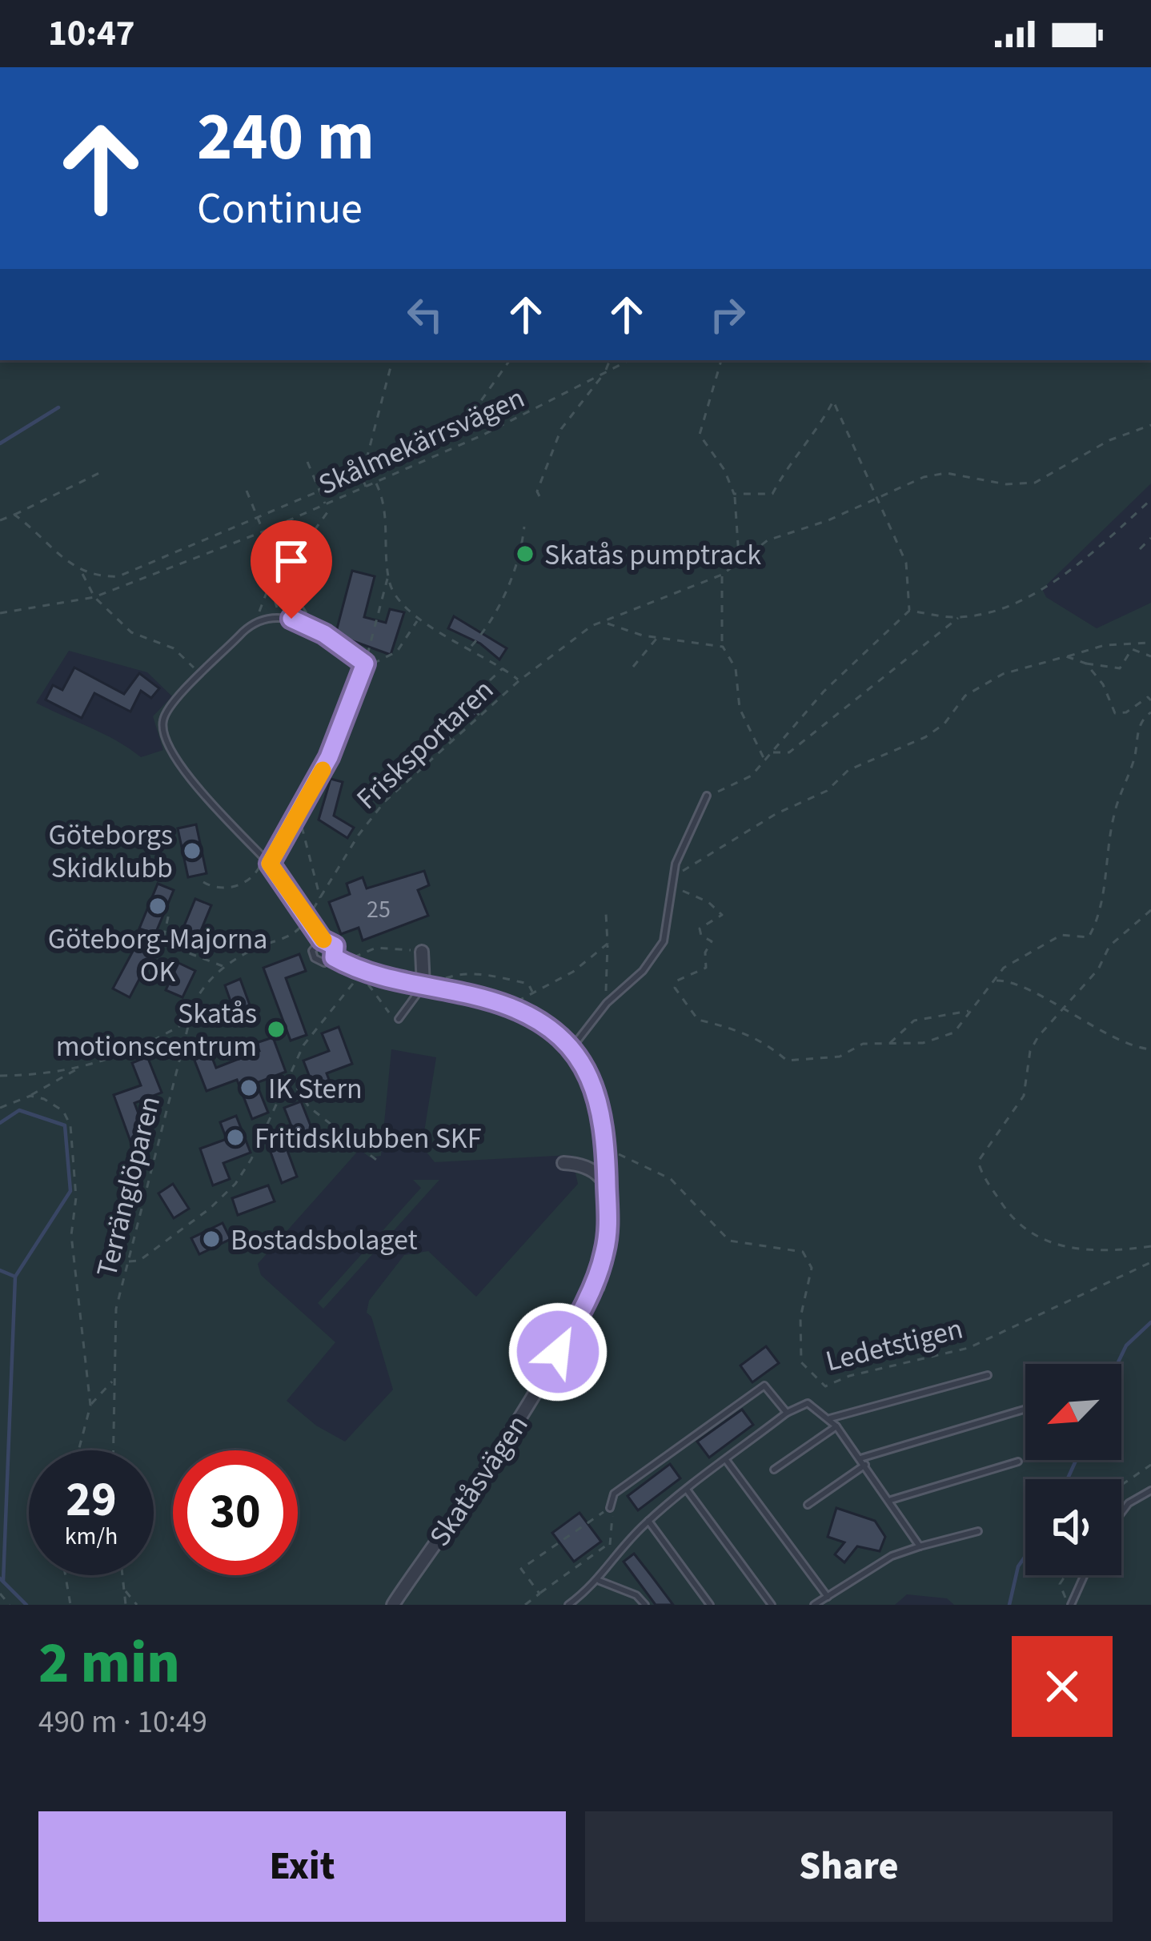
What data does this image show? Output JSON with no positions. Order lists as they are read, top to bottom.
{
  "streets": {
    "street": ["Skatåsvägen"],
    "path": [
      "Skålmekärrsvägen",
      "Frisksportaren",
      "Terränglöparen",
      "Ledetstigen"
    ]
  },
  "crossings": [
    ["Frisksportaren", "Terränglöparen"]
  ],
  "places": [
    "Skatås pumptrack",
    "Göteborgs Skidklubb",
    "Göteborg-Majorna OK",
    "Skatås motionscentrum",
    "IK Stern",
    "Fritidsklubben SKF",
    "Bostadsbolaget"
  ],
  "house_numbers": ["25"],
  "north": "bottom left",
  "page": {
    "status": "10:47",
    "turn": ["240 m", "Continue"],
    "speed": "29 km/h",
    "limit": "30",
    "heading": ["2 min", "490 m · 10:49"],
    "buttons": ["Exit", "Share"]
  }
}
